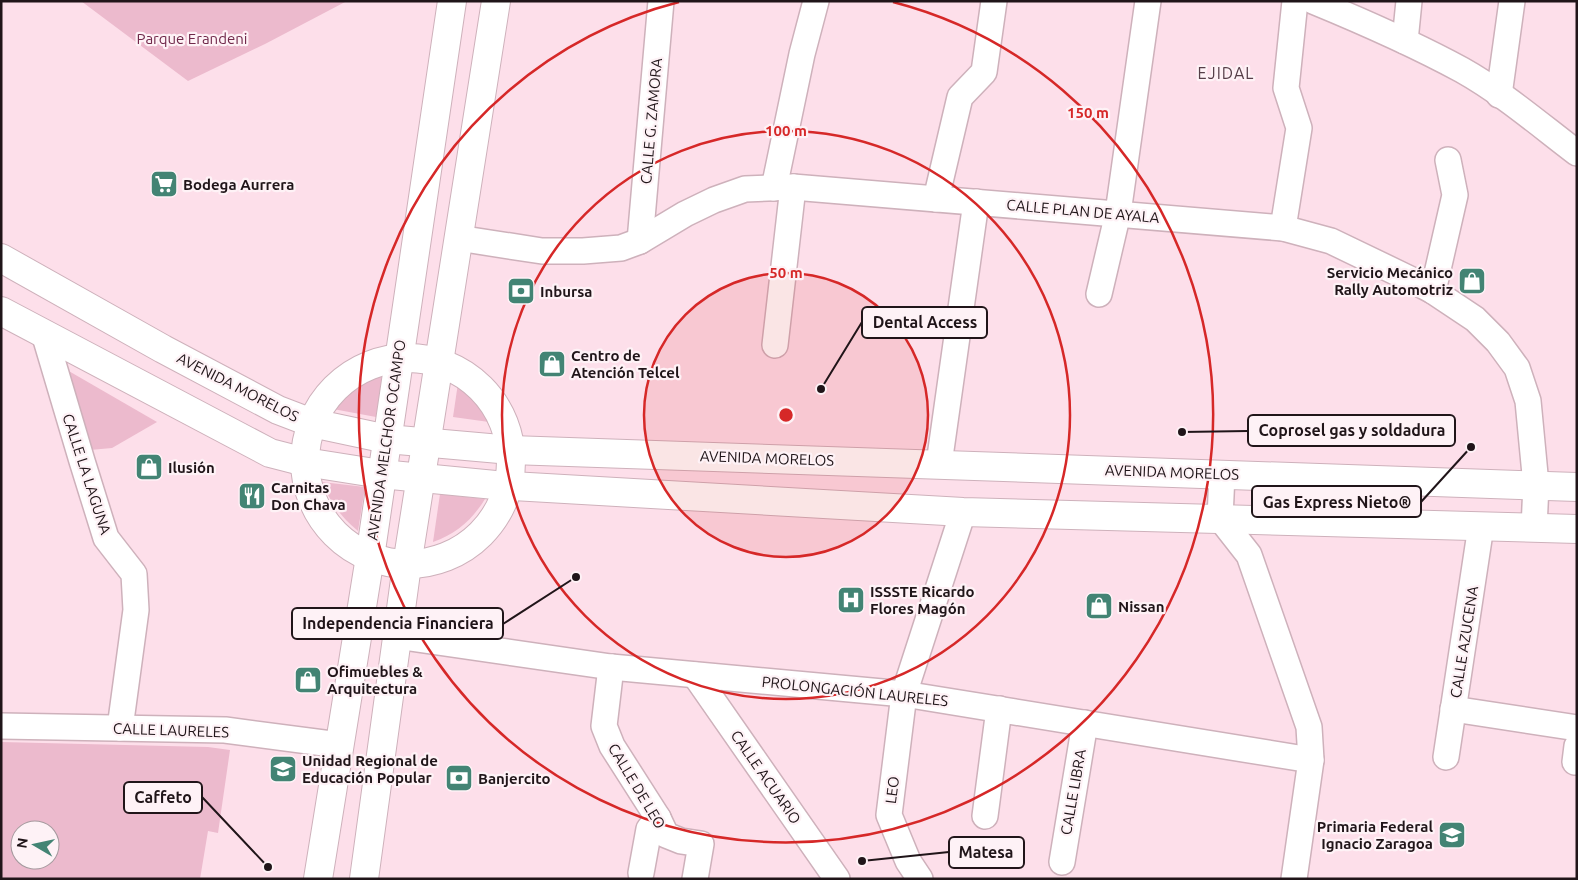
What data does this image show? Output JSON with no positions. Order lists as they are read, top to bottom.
{
  "streets": {
    "main road": ["AVENIDA MORELOS", "AVENIDA MELCHOR OCAMPO"],
    "street": [
      "CALLE G. ZAMORA",
      "CALLE PLAN DE AYALA",
      "CALLE LA LAGUNA",
      "CALLE AZUCENA",
      "PROLONGACIÓN LAURELES",
      "CALLE LAURELES",
      "CALLE ACUARIO",
      "CALLE DE LEO",
      "LEO",
      "CALLE LIBRA"
    ]
  },
  "crossings": [
    ["CALLE G. ZAMORA", "CALLE PLAN DE AYALA"],
    ["CALLE PLAN DE AYALA", "AVENIDA MORELOS"],
    ["AVENIDA MORELOS", "AVENIDA MELCHOR OCAMPO"],
    ["AVENIDA MELCHOR OCAMPO", "CALLE LAURELES"],
    ["CALLE LA LAGUNA", "CALLE LAURELES"],
    ["PROLONGACIÓN LAURELES", "CALLE ACUARIO"],
    ["PROLONGACIÓN LAURELES", "CALLE DE LEO"],
    ["PROLONGACIÓN LAURELES", "LEO"],
    ["PROLONGACIÓN LAURELES", "CALLE LIBRA"]
  ],
  "districts": ["EJIDAL"],
  "parks": ["Parque Erandeni"],
  "places": {
    "supermarket": ["Bodega Aurrera"],
    "shop": [
      "Servicio Mecánico Rally Automotriz",
      "Centro de Atención Telcel",
      "Ilusión",
      "Nissan",
      "Ofimuebles & Arquitectura"
    ],
    "bank": ["Inbursa", "Banjercito"],
    "other": [
      "Dental Access",
      "Coprosel gas y soldadura",
      "Gas Express Nieto®",
      "Independencia Financiera",
      "Matesa",
      "Caffeto"
    ],
    "restaurant": ["Carnitas Don Chava"],
    "hospital": ["ISSSTE Ricardo Flores Magón"],
    "school or university": ["Unidad Regional de Educación Popular", "Primaria Federal Ignacio Zaragoa"]
  },
  "north": "left",
  "rings": ["150 m", "100 m", "50 m"]
}
